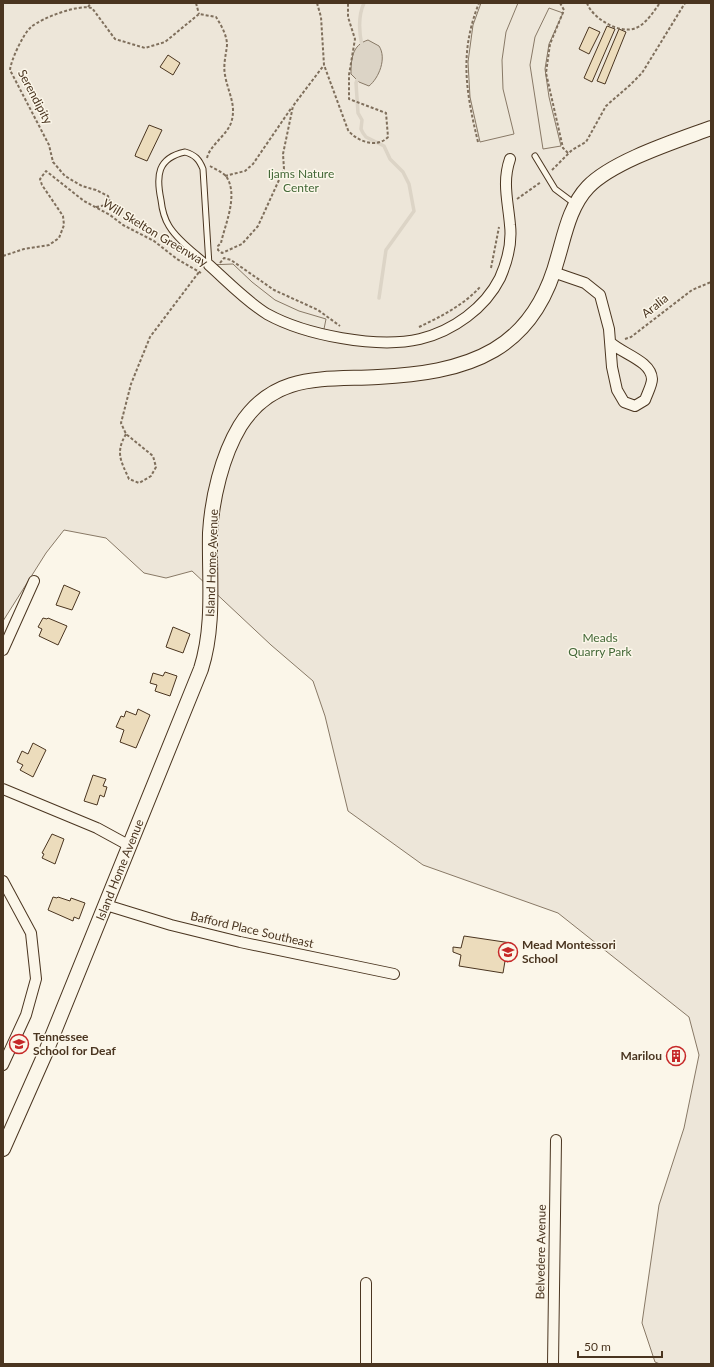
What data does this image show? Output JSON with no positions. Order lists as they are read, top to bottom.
{
  "streets": {
    "street": ["Island Home Avenue", "Bafford Place Southeast", "Belvedere Avenue"],
    "path": ["Serendipity", "Will Skelton Greenway", "Aralia"]
  },
  "crossings": [
    ["Serendipity", "Will Skelton Greenway"],
    ["Island Home Avenue", "Bafford Place Southeast"]
  ],
  "parks": ["Ijams Nature Center", "Meads Quarry Park"],
  "places": {
    "school or university": ["Mead Montessori School", "Tennessee School for Deaf"],
    "building": ["Marilou"]
  },
  "scale_bar": "50 m"
}
